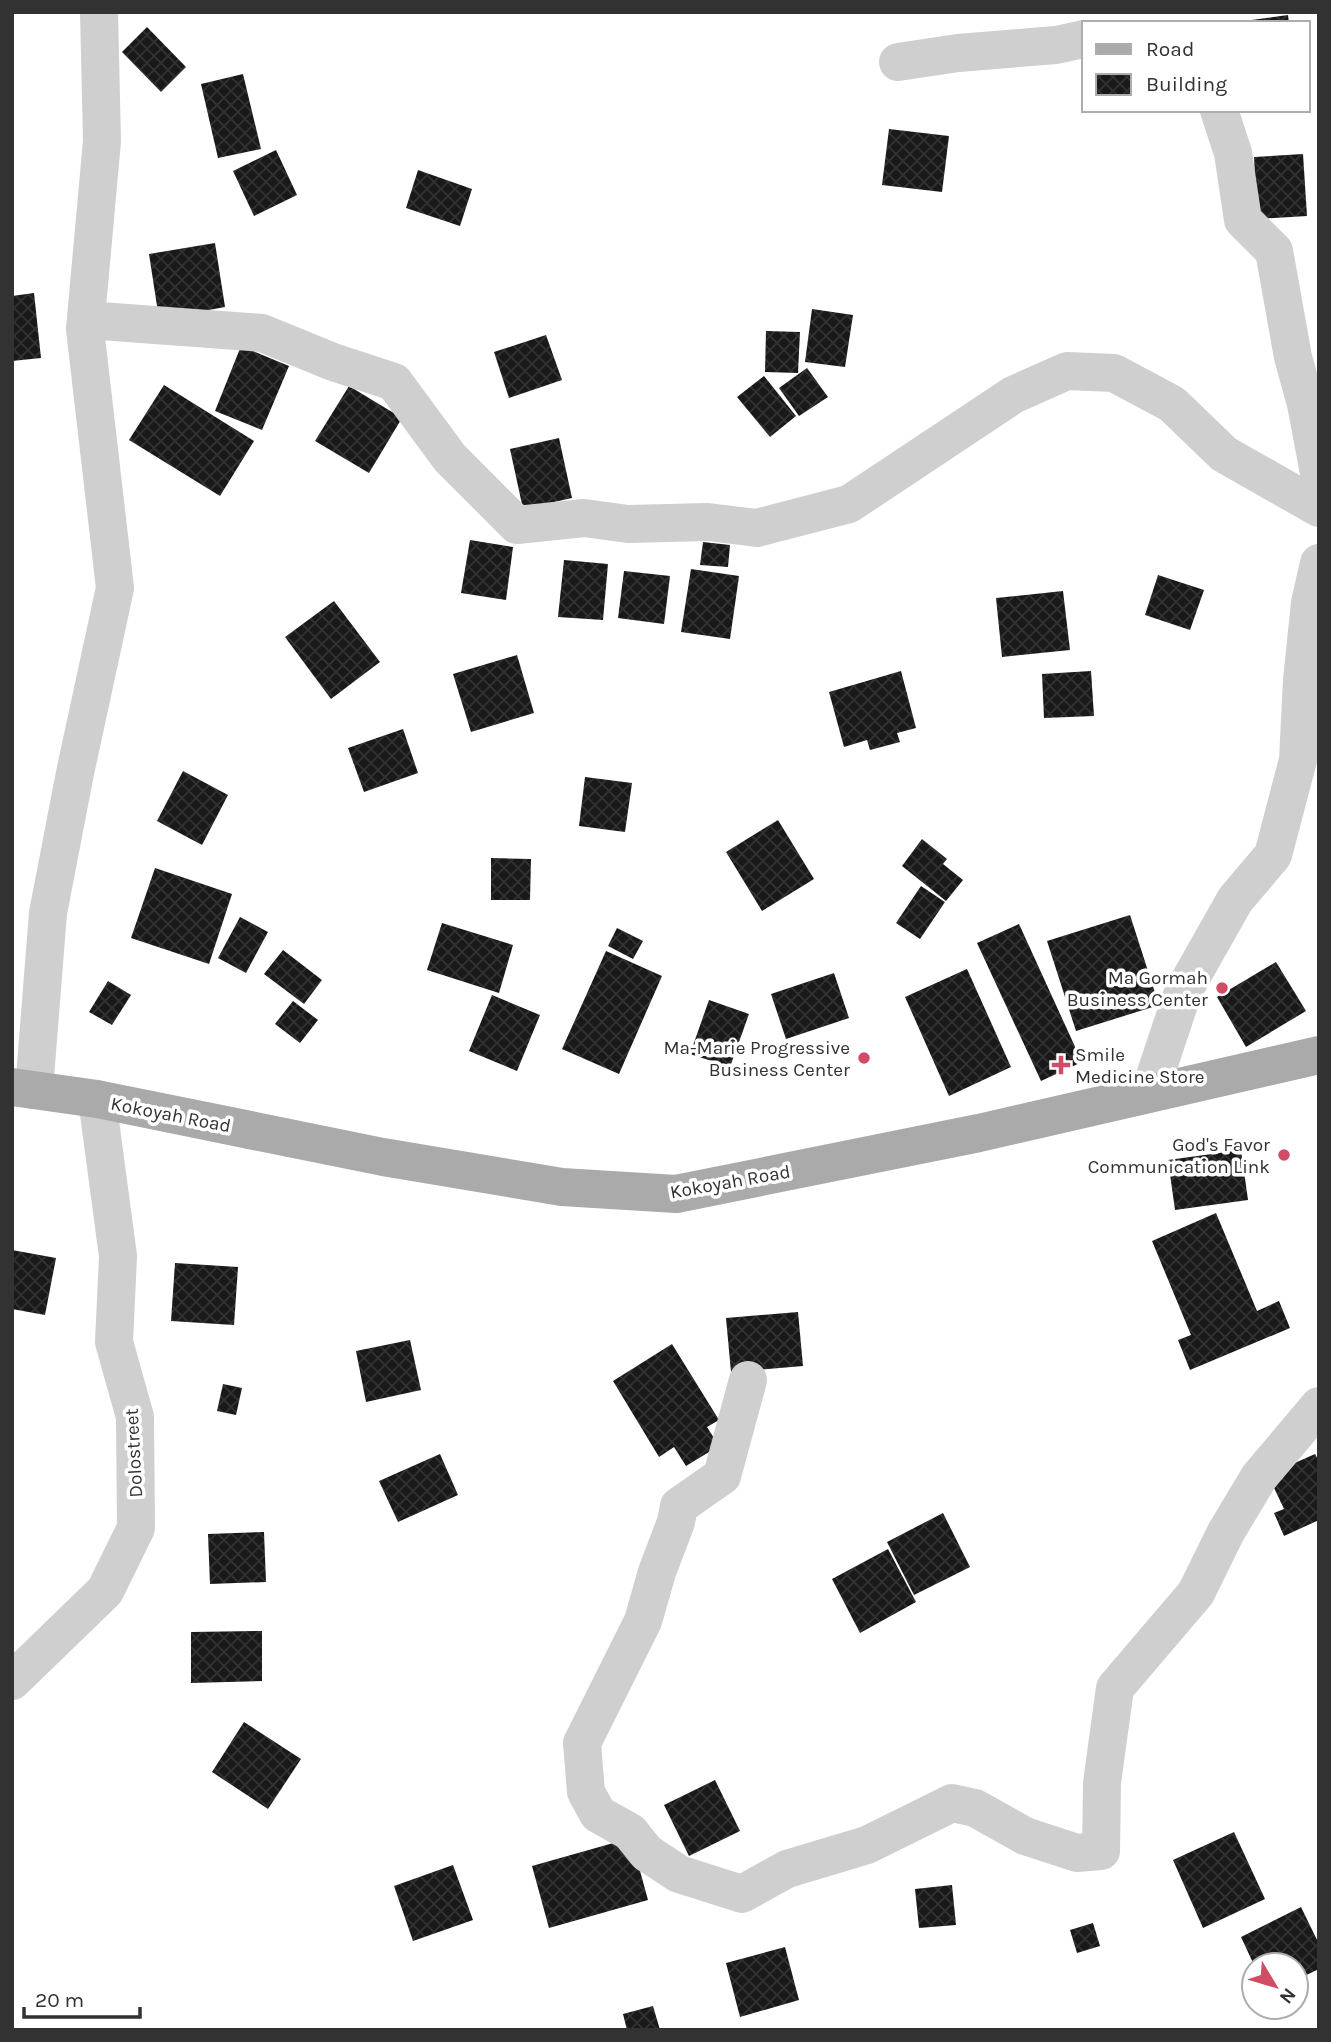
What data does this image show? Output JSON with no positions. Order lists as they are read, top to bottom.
{
  "streets": {
    "main road": ["Kokoyah Road"],
    "street": ["Dolostreet"]
  },
  "crossings": [
    ["Kokoyah Road", "Dolostreet"]
  ],
  "places": {
    "other": ["Ma Gormah Business Center", "Ma-Marie Progressive Business Center", "God's Favor Communication Link"],
    "health": ["Smile Medicine Store"]
  },
  "legend": ["Road", "Building"],
  "scale_bar": "20 m",
  "north": "bottom right"
}
